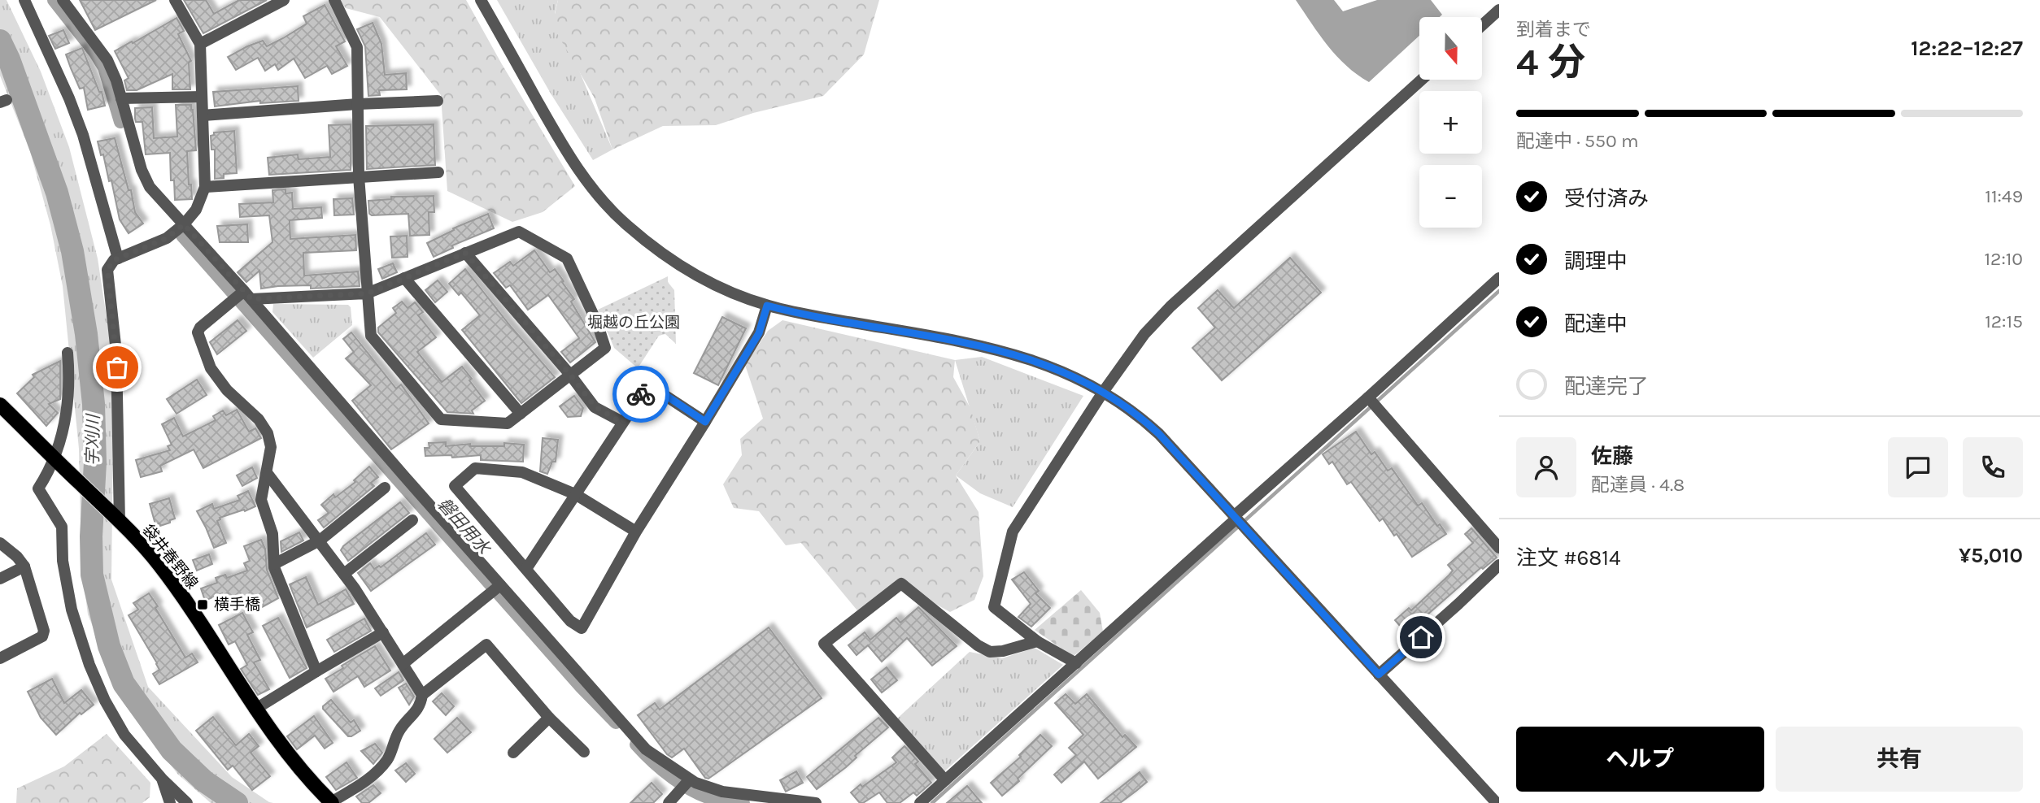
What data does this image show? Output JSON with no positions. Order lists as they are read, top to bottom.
{
  "streets": {
    "main road": ["袋井春野線"]
  },
  "water": ["宇刈川", "磐田用水"],
  "parks": ["堀越の丘公園"],
  "places": {
    "transit": ["横手橋"]
  },
  "north": "bottom",
  "page": {
    "heading": ["4 分", "到着まで", "12:22–12:27"],
    "panel": [
      "佐藤",
      "配達員 · 4.8",
      "注文 #6814",
      "¥5,010"
    ],
    "map_buttons": ["+", "−"],
    "bar": "配達中 · 550 m",
    "list": [
      ["受付済み", "11:49"],
      ["調理中", "12:10"],
      ["配達中", "12:15"],
      "配達完了"
    ],
    "buttons": ["ヘルプ", "共有"]
  }
}
